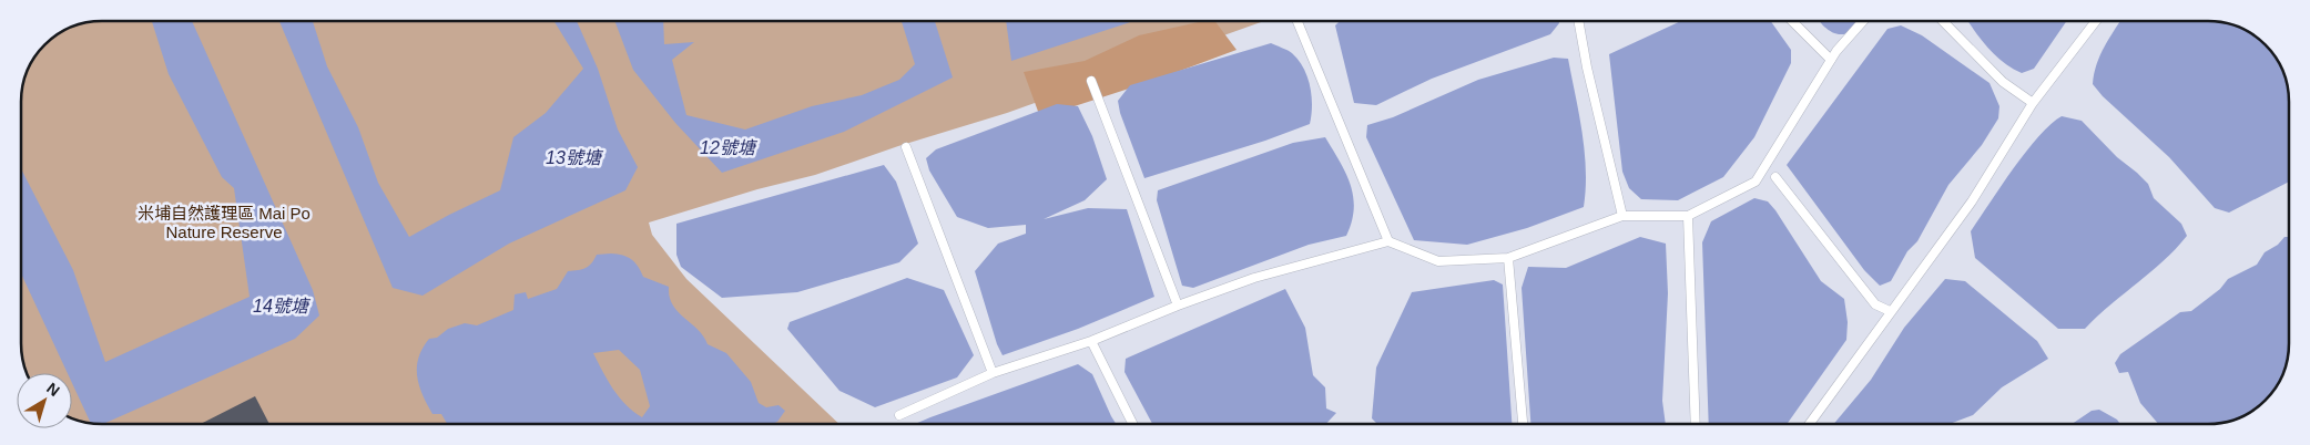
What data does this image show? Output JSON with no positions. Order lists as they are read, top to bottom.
{
  "water": ["12號塘", "13號塘", "14號塘"],
  "parks": ["米埔自然護理區 Mai Po Nature Reserve"],
  "north": "top right"
}
